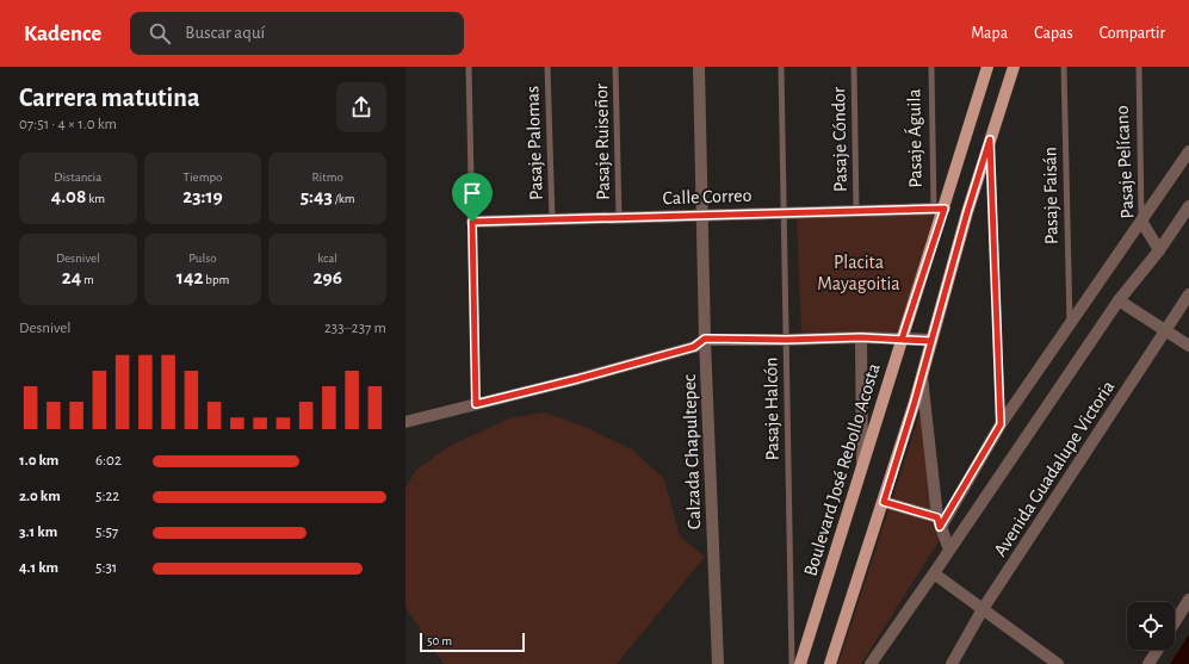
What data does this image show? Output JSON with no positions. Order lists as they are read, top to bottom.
{
  "streets": {
    "main road": ["Boulevard José Rebollo Acosta"],
    "street": [
      "Pasaje Pelícano",
      "Calle Correo",
      "Calzada Chapultepec",
      "Avenida Guadalupe Victoria"
    ],
    "lane": [
      "Pasaje Águila",
      "Pasaje Cóndor",
      "Pasaje Ruiseñor",
      "Pasaje Palomas",
      "Pasaje Faisán",
      "Pasaje Halcón"
    ]
  },
  "crossings": [
    ["Pasaje Águila", "Calle Correo"],
    ["Pasaje Águila", "Boulevard José Rebollo Acosta"],
    ["Pasaje Cóndor", "Calle Correo"],
    ["Pasaje Ruiseñor", "Calle Correo"],
    ["Pasaje Palomas", "Calle Correo"],
    ["Calle Correo", "Pasaje Halcón"],
    ["Calle Correo", "Calzada Chapultepec"],
    ["Calle Correo", "Boulevard José Rebollo Acosta"]
  ],
  "parks": ["Placita Mayagoitia"],
  "scale_bar": "50 m",
  "page": {
    "header": "Kadence",
    "search": "Buscar aquí",
    "nav": ["Mapa", "Capas", "Compartir"],
    "heading": ["Carrera matutina", "07:51 · 4 × 1.0 km"],
    "stats": [
      ["Distancia", "4.08 km"],
      ["Tiempo", "23:19"],
      ["Ritmo", "5:43 /km"],
      ["Desnivel", "24 m"],
      ["Pulso", "142 bpm"],
      ["kcal", "296"]
    ],
    "chart": ["Desnivel", "233–237 m"],
    "list": [
      {
        "name": "1.0 km",
        "note": "6:02"
      },
      {
        "name": "2.0 km",
        "note": "5:22"
      },
      {
        "name": "3.1 km",
        "note": "5:57"
      },
      {
        "name": "4.1 km",
        "note": "5:31"
      }
    ],
    "scale": "50 m"
  }
}
